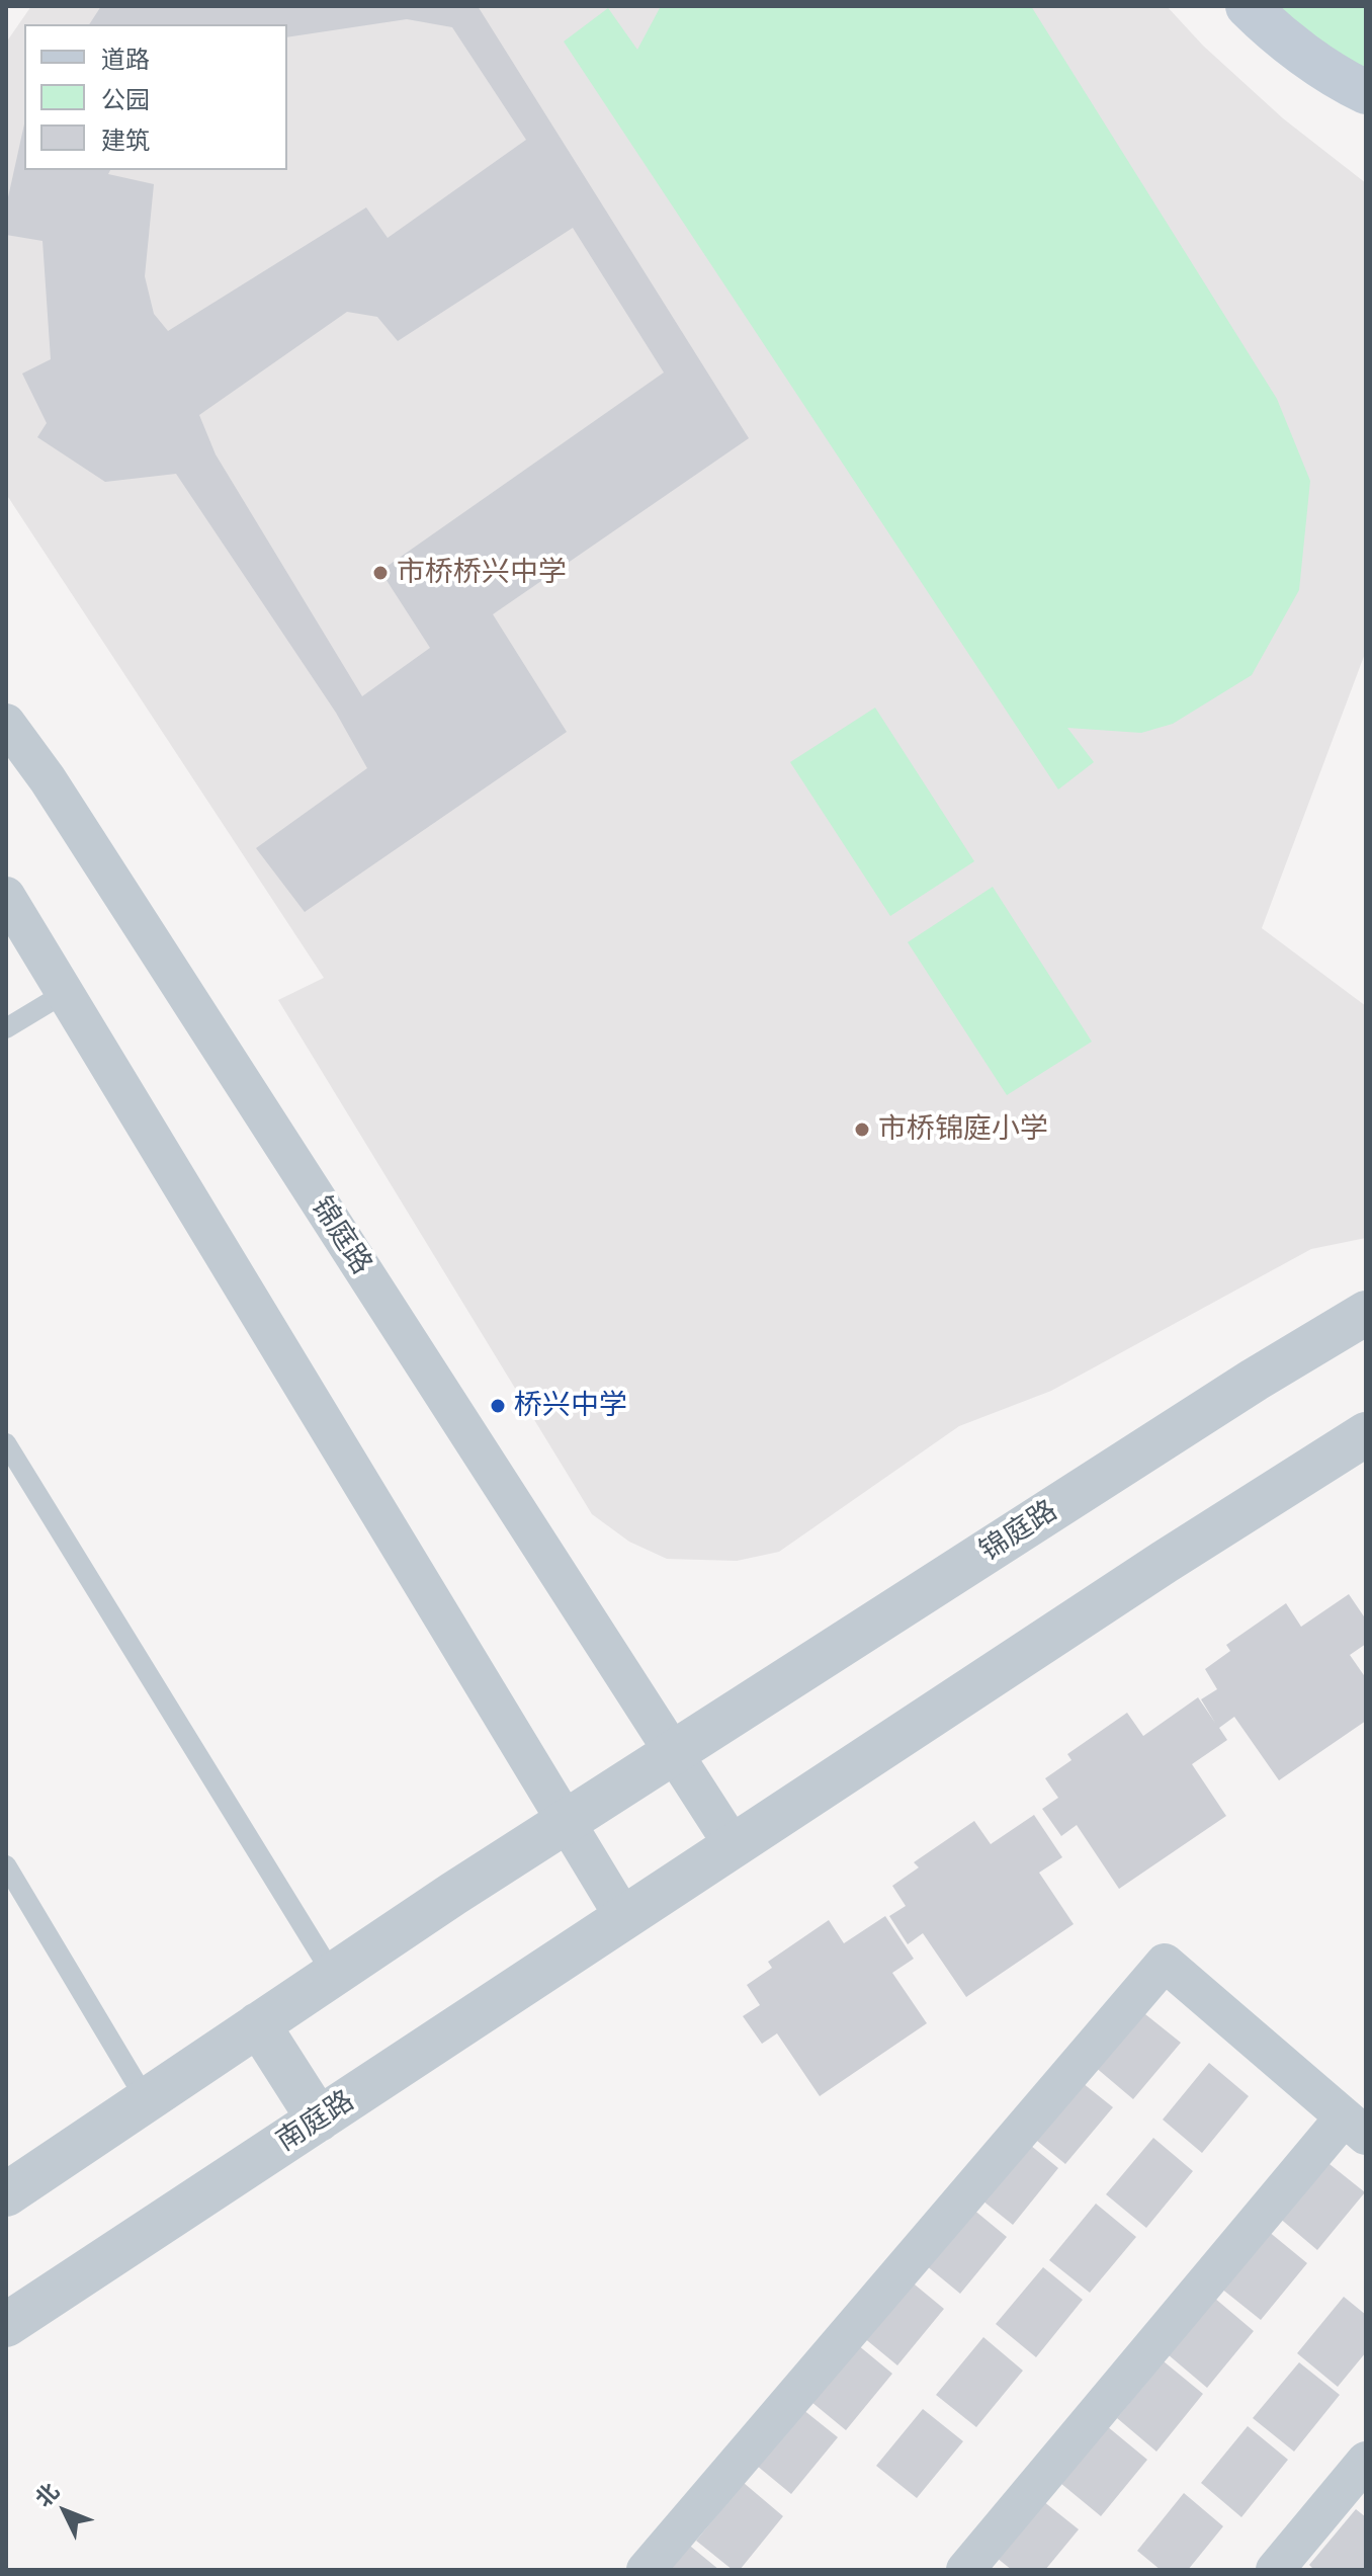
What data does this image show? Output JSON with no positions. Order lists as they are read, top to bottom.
{
  "streets": {
    "street": ["锦庭路", "南庭路"]
  },
  "places": ["市桥桥兴中学", "市桥锦庭小学", "桥兴中学"],
  "legend": ["道路", "公园", "建筑"],
  "north": "top left"
}
